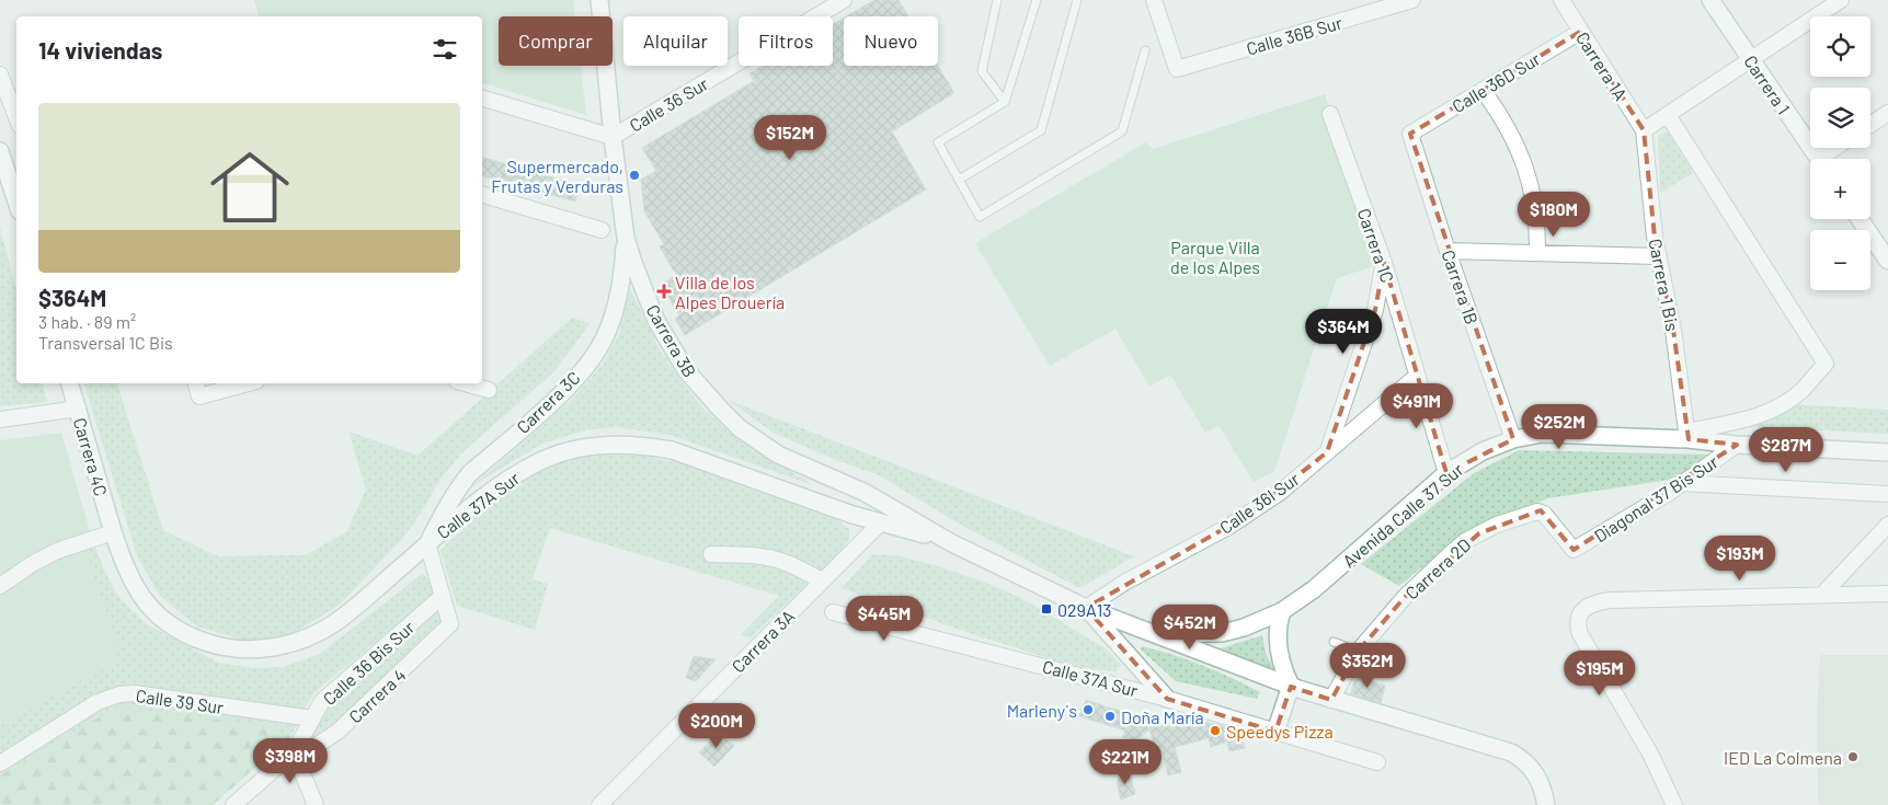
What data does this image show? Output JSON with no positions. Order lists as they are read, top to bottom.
{
  "streets": {
    "main road": [
      "Carrera 1",
      "Carrera 3B",
      "Carrera 3C",
      "Carrera 4C",
      "Calle 37A Sur",
      "Avenida Calle 37 Sur"
    ],
    "street": [
      "Calle 36B Sur",
      "Carrera 1A",
      "Calle 36D Sur",
      "Calle 36 Sur",
      "Carrera 1C",
      "Carrera 1 Bis",
      "Carrera 1B",
      "Diagonal 37 Bis Sur",
      "Calle 36I Sur",
      "Carrera 2D",
      "Carrera 3A",
      "Calle 36 Bis Sur",
      "Carrera 4",
      "Calle 39 Sur"
    ]
  },
  "crossings": [
    ["Carrera 1A", "Calle 36D Sur"],
    ["Carrera 1A", "Carrera 1 Bis"],
    ["Calle 36D Sur", "Carrera 1B"],
    ["Calle 36 Sur", "Carrera 3B"],
    ["Carrera 1C", "Calle 36I Sur"],
    ["Carrera 1C", "Avenida Calle 37 Sur"],
    ["Carrera 1 Bis", "Avenida Calle 37 Sur"],
    ["Carrera 1B", "Avenida Calle 37 Sur"],
    ["Carrera 3B", "Carrera 3C"],
    ["Carrera 3B", "Calle 37A Sur"],
    ["Carrera 3B", "Avenida Calle 37 Sur"],
    ["Carrera 3C", "Calle 37A Sur"],
    ["Carrera 4C", "Calle 37A Sur"],
    ["Diagonal 37 Bis Sur", "Avenida Calle 37 Sur"],
    ["Diagonal 37 Bis Sur", "Carrera 2D"],
    ["Calle 36I Sur", "Avenida Calle 37 Sur"],
    ["Calle 37A Sur", "Avenida Calle 37 Sur"],
    ["Calle 37A Sur", "Carrera 3A"],
    ["Calle 36 Bis Sur", "Carrera 4"],
    ["Calle 36 Bis Sur", "Calle 39 Sur"]
  ],
  "parks": ["Parque Villa de los Alpes"],
  "places": {
    "other": [
      "Supermercado, Frutas y Verduras",
      "Marleny´s",
      "Doña María",
      "Speedys Pizza",
      "IED La Colmena"
    ],
    "health": ["Villa de los Alpes Drouería"],
    "transit": ["029A13"]
  },
  "page": {
    "map_buttons": ["+", "−"],
    "chip": [
      "Comprar",
      "Alquilar",
      "Filtros",
      "Nuevo"
    ],
    "heading": "14 viviendas",
    "list": [
      {
        "name": "$364M",
        "note": "3 hab. · 89 m² · Transversal 1C Bis"
      }
    ],
    "price": [
      "$152M",
      "$180M",
      "$364M",
      "$491M",
      "$252M",
      "$287M",
      "$193M",
      "$445M",
      "$452M",
      "$352M",
      "$195M",
      "$200M",
      "$398M",
      "$221M"
    ]
  }
}
